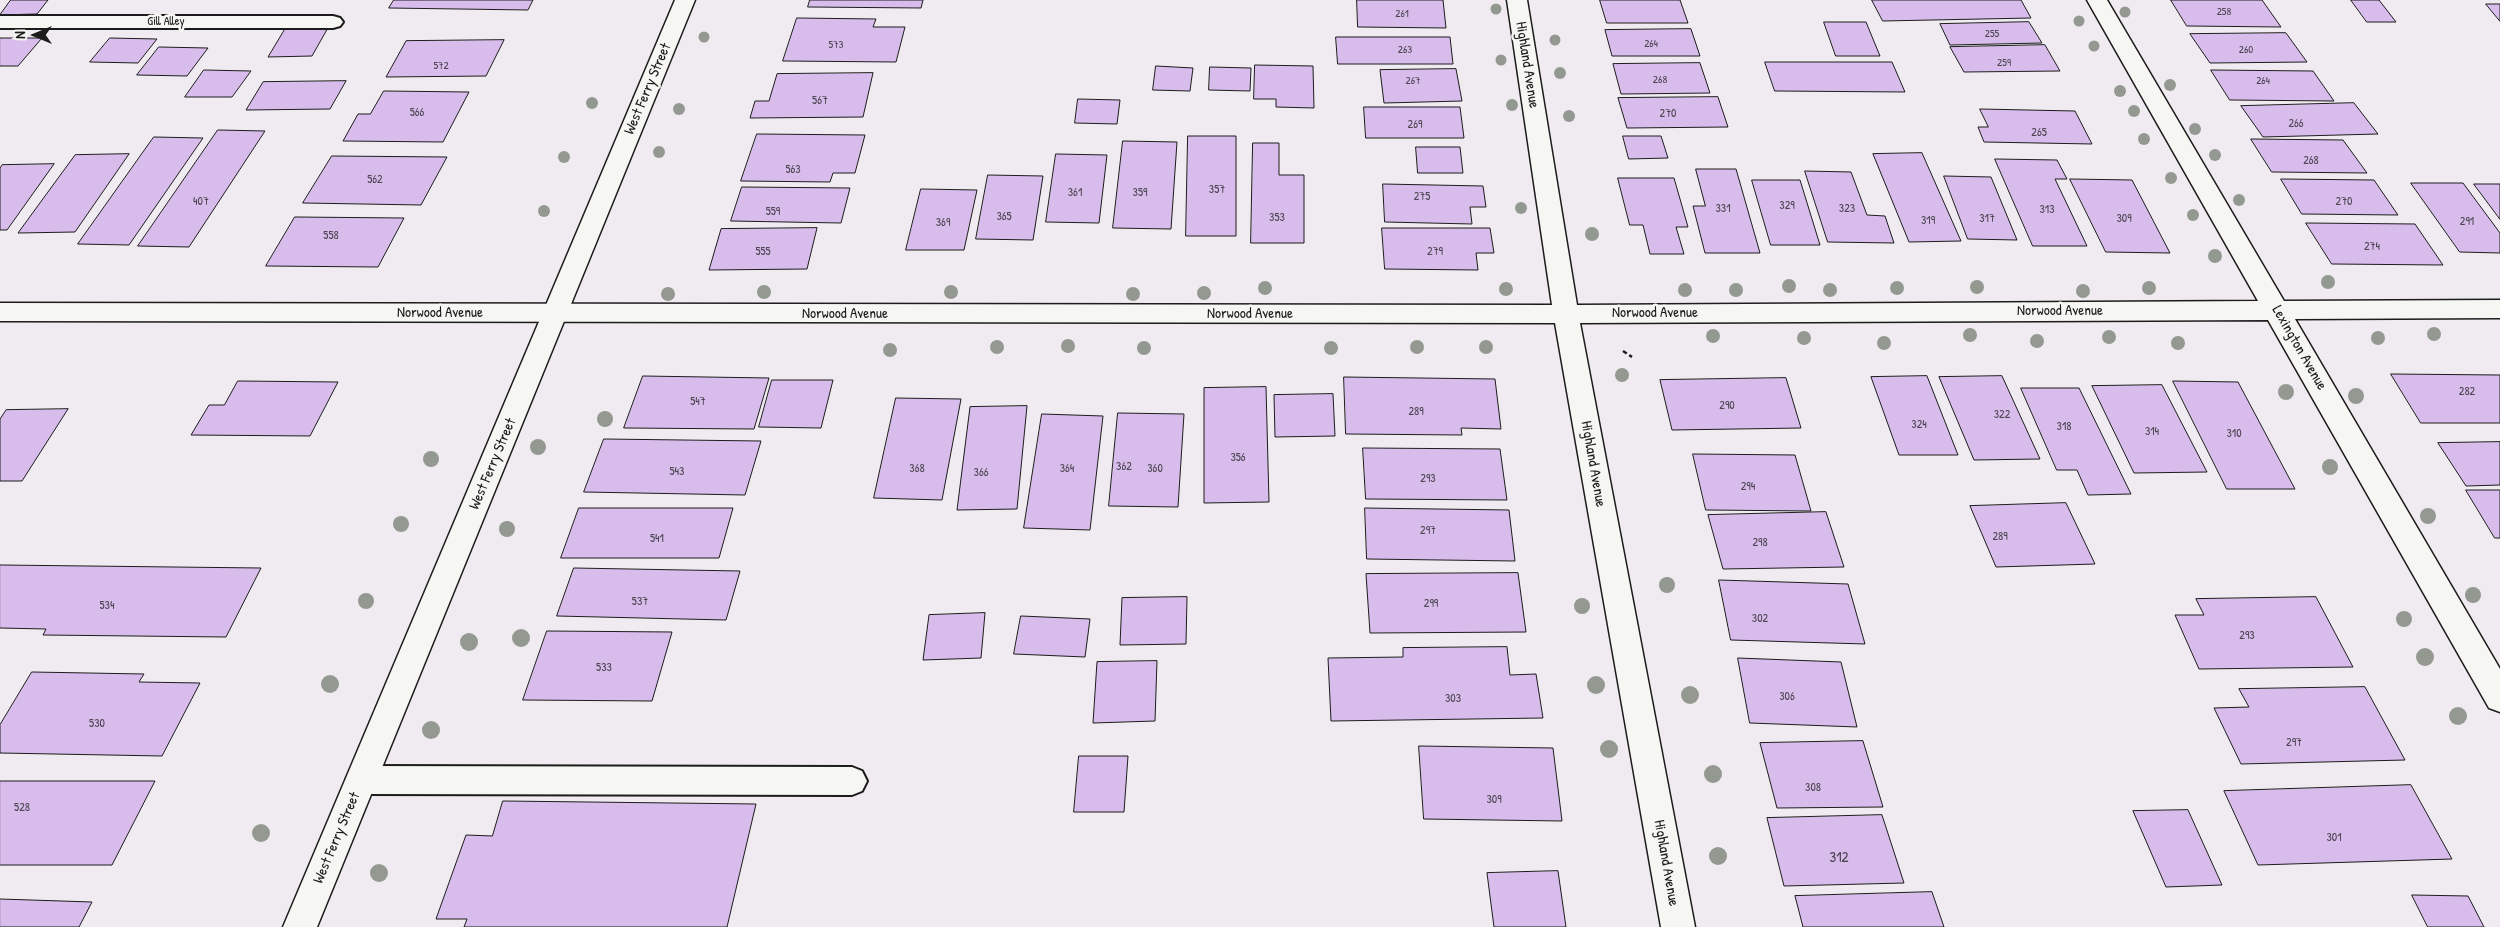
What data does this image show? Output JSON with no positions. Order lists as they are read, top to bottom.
{
  "streets": {
    "street": [
      "Highland Avenue",
      "West Ferry Street",
      "Norwood Avenue",
      "Lexington Avenue"
    ],
    "lane": ["Gill Alley"]
  },
  "crossings": [
    ["Highland Avenue", "Norwood Avenue"],
    ["West Ferry Street", "Norwood Avenue"],
    ["Norwood Avenue", "Lexington Avenue"]
  ],
  "house_numbers": [
    "258",
    "261",
    "255",
    "264",
    "573",
    "263",
    "260",
    "259",
    "572",
    "268",
    "267",
    "264",
    "567",
    "566",
    "270",
    "266",
    "269",
    "265",
    "268",
    "563",
    "562",
    "357",
    "361",
    "359",
    "275",
    "407",
    "270",
    "329",
    "331",
    "323",
    "313",
    "559",
    "365",
    "353",
    "317",
    "309",
    "319",
    "291",
    "369",
    "558",
    "274",
    "555",
    "279",
    "282",
    "547",
    "290",
    "289",
    "322",
    "324",
    "318",
    "314",
    "310",
    "356",
    "362",
    "368",
    "364",
    "360",
    "543",
    "366",
    "293",
    "294",
    "297",
    "289",
    "541",
    "298",
    "537",
    "299",
    "534",
    "302",
    "293",
    "533",
    "306",
    "303",
    "530",
    "297",
    "308",
    "309",
    "528",
    "301",
    "312"
  ],
  "north": "left"
}
